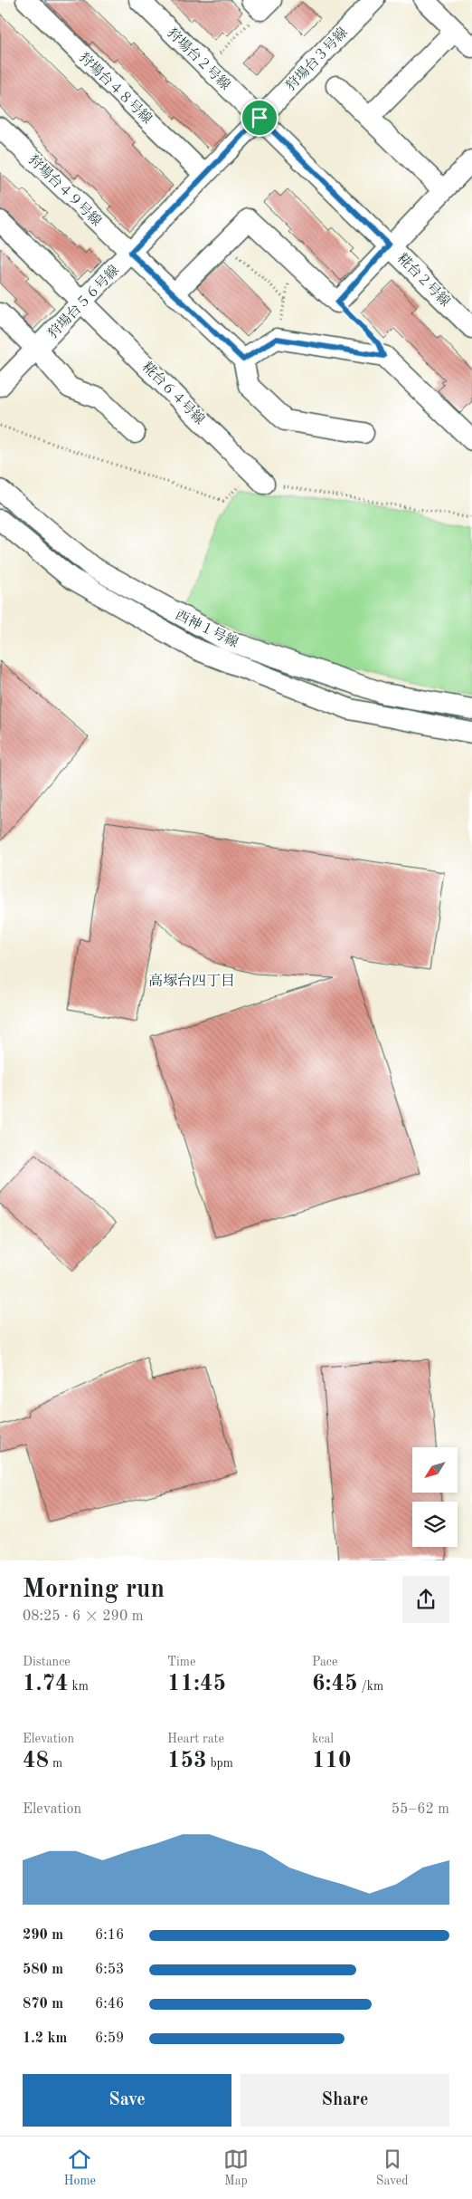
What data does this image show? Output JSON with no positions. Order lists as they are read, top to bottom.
{
  "streets": {
    "street": [
      "狩場台２号線",
      "狩場台３号線",
      "狩場台４８号線",
      "狩場台４９号線",
      "糀台２号線",
      "狩場台５６号線",
      "糀台６４号線",
      "西神１号線"
    ]
  },
  "crossings": [
    ["狩場台２号線", "狩場台３号線"],
    ["狩場台２号線", "糀台２号線"],
    ["狩場台２号線", "狩場台５６号線"],
    ["狩場台３号線", "糀台２号線"],
    ["狩場台３号線", "狩場台５６号線"],
    ["狩場台４８号線", "狩場台５６号線"],
    ["狩場台４９号線", "狩場台５６号線"],
    ["糀台２号線", "狩場台５６号線"],
    ["狩場台５６号線", "糀台６４号線"]
  ],
  "districts": ["高塚台四丁目"],
  "north": "bottom left",
  "page": {
    "heading": ["Morning run", "08:25 · 6 × 290 m"],
    "stats": [
      ["Distance", "1.74 km"],
      ["Time", "11:45"],
      ["Pace", "6:45 /km"],
      ["Elevation", "48 m"],
      ["Heart rate", "153 bpm"],
      ["kcal", "110"]
    ],
    "chart": ["Elevation", "55–62 m"],
    "list": [
      {
        "name": "290 m",
        "note": "6:16"
      },
      {
        "name": "580 m",
        "note": "6:53"
      },
      {
        "name": "870 m",
        "note": "6:46"
      },
      {
        "name": "1.2 km",
        "note": "6:59"
      }
    ],
    "buttons": ["Save", "Share"],
    "tabs": ["Home", "Map", "Saved"]
  }
}
